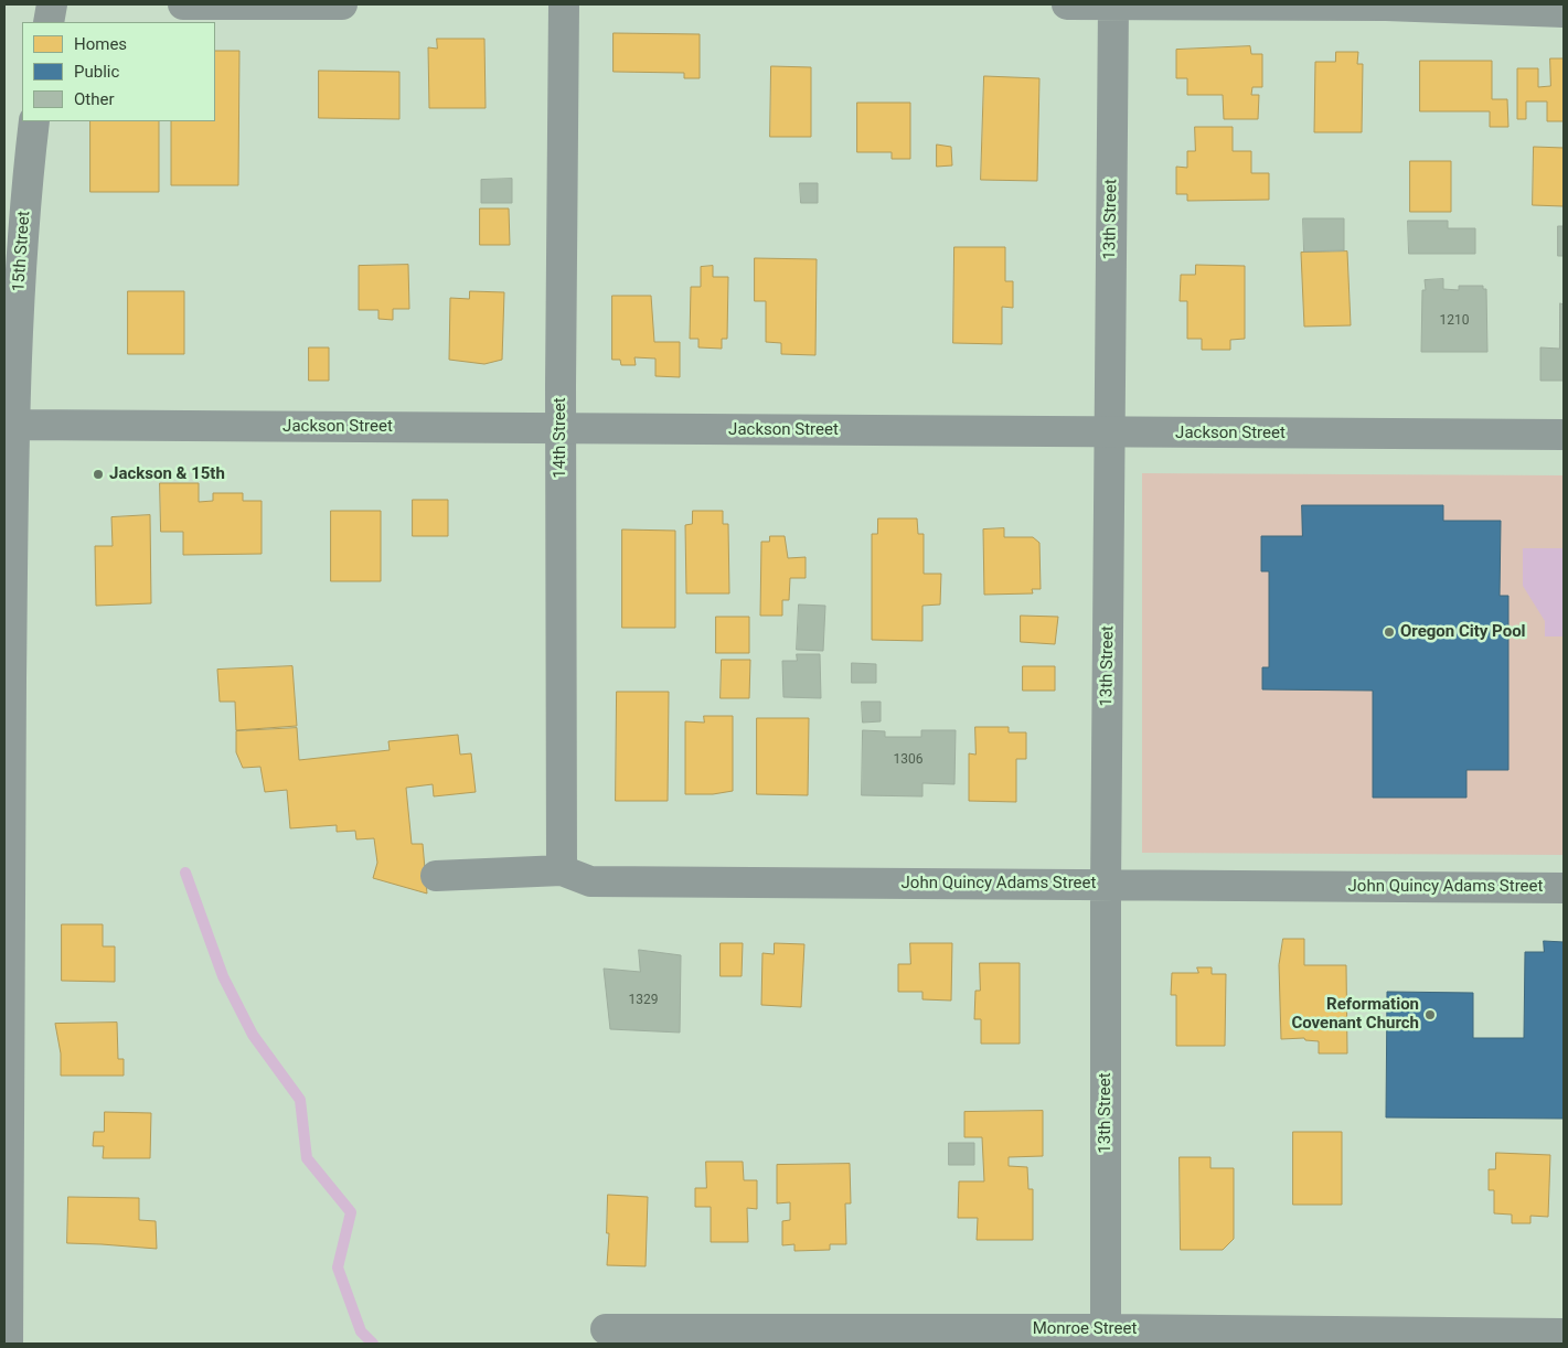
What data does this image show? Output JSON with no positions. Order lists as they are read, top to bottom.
{
  "streets": {
    "street": [
      "13th Street",
      "15th Street",
      "Jackson Street",
      "14th Street",
      "John Quincy Adams Street",
      "Monroe Street"
    ]
  },
  "crossings": [
    ["13th Street", "Jackson Street"],
    ["13th Street", "John Quincy Adams Street"],
    ["13th Street", "Monroe Street"],
    ["15th Street", "Jackson Street"],
    ["Jackson Street", "14th Street"],
    ["14th Street", "John Quincy Adams Street"]
  ],
  "places": ["Jackson & 15th", "Oregon City Pool", "Reformation Covenant Church"],
  "house_numbers": ["1210", "1306", "1329"],
  "legend": ["Homes", "Public", "Other"]
}
